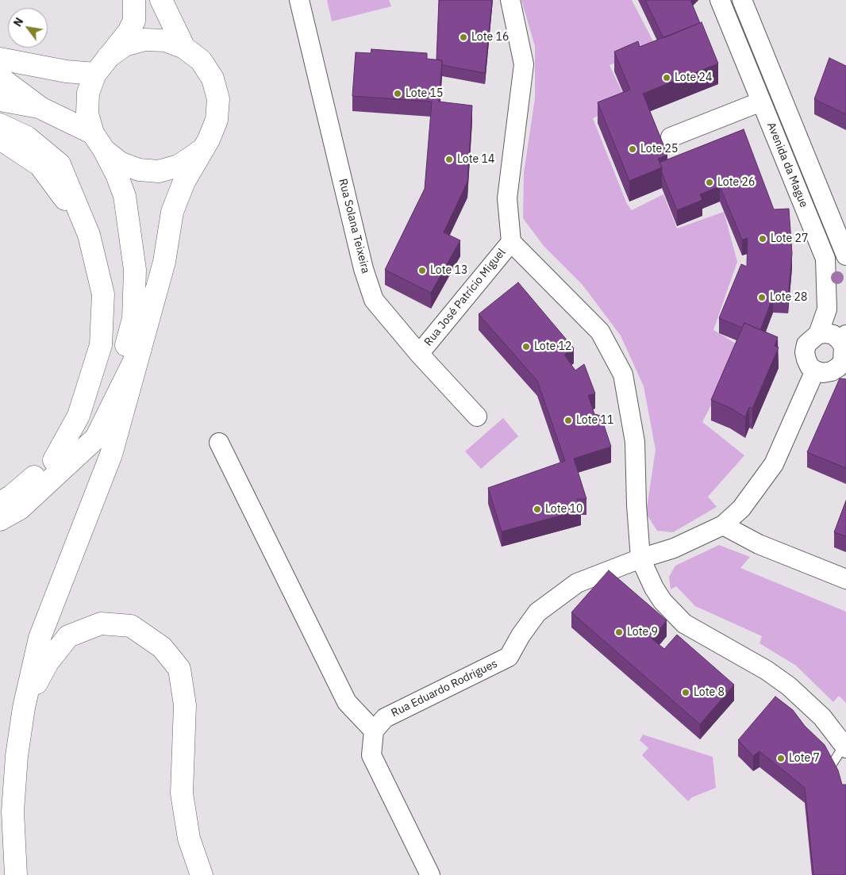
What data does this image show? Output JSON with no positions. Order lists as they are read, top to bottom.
{
  "streets": {
    "street": [
      "Avenida da Mague",
      "Rua Solana Teixeira",
      "Rua José Patrício Miguel",
      "Rua Eduardo Rodrigues"
    ]
  },
  "crossings": [
    ["Avenida da Mague", "Rua Eduardo Rodrigues"],
    ["Rua Solana Teixeira", "Rua José Patrício Miguel"]
  ],
  "places": [
    "Lote 16",
    "Lote 24",
    "Lote 15",
    "Lote 25",
    "Lote 14",
    "Lote 26",
    "Lote 27",
    "Lote 13",
    "Lote 28",
    "Lote 12",
    "Lote 11",
    "Lote 10",
    "Lote 9",
    "Lote 8",
    "Lote 7"
  ],
  "north": "top left"
}
